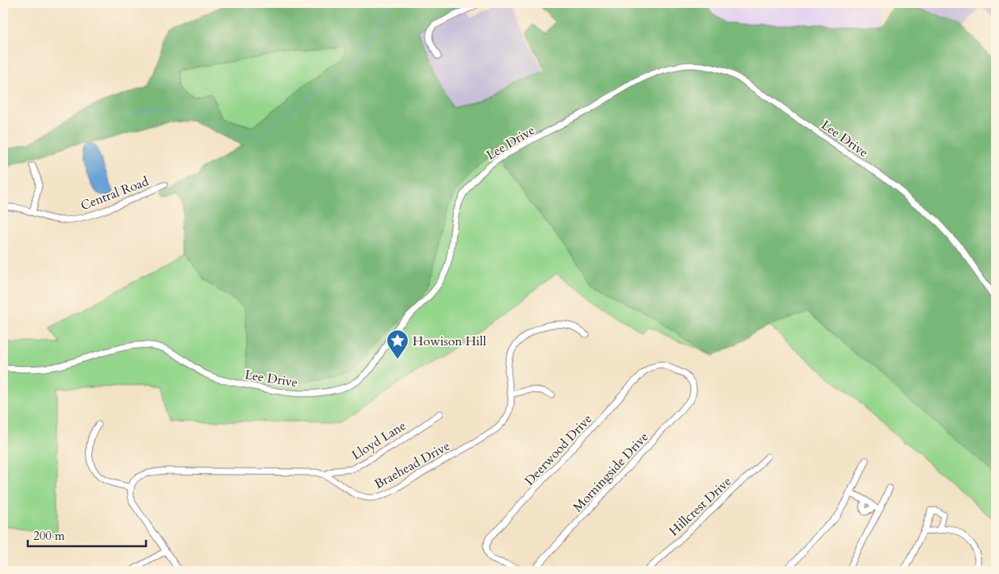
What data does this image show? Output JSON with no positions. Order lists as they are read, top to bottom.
{
  "streets": {
    "street": [
      "Lee Drive",
      "Central Road",
      "Lloyd Lane",
      "Deerwood Drive",
      "Braehead Drive",
      "Morningside Drive",
      "Hillcrest Drive"
    ]
  },
  "crossings": [
    ["Lloyd Lane", "Braehead Drive"],
    ["Deerwood Drive", "Morningside Drive"]
  ],
  "places": {
    "place": ["Howison Hill"]
  },
  "scale_bar": "200 m"
}
